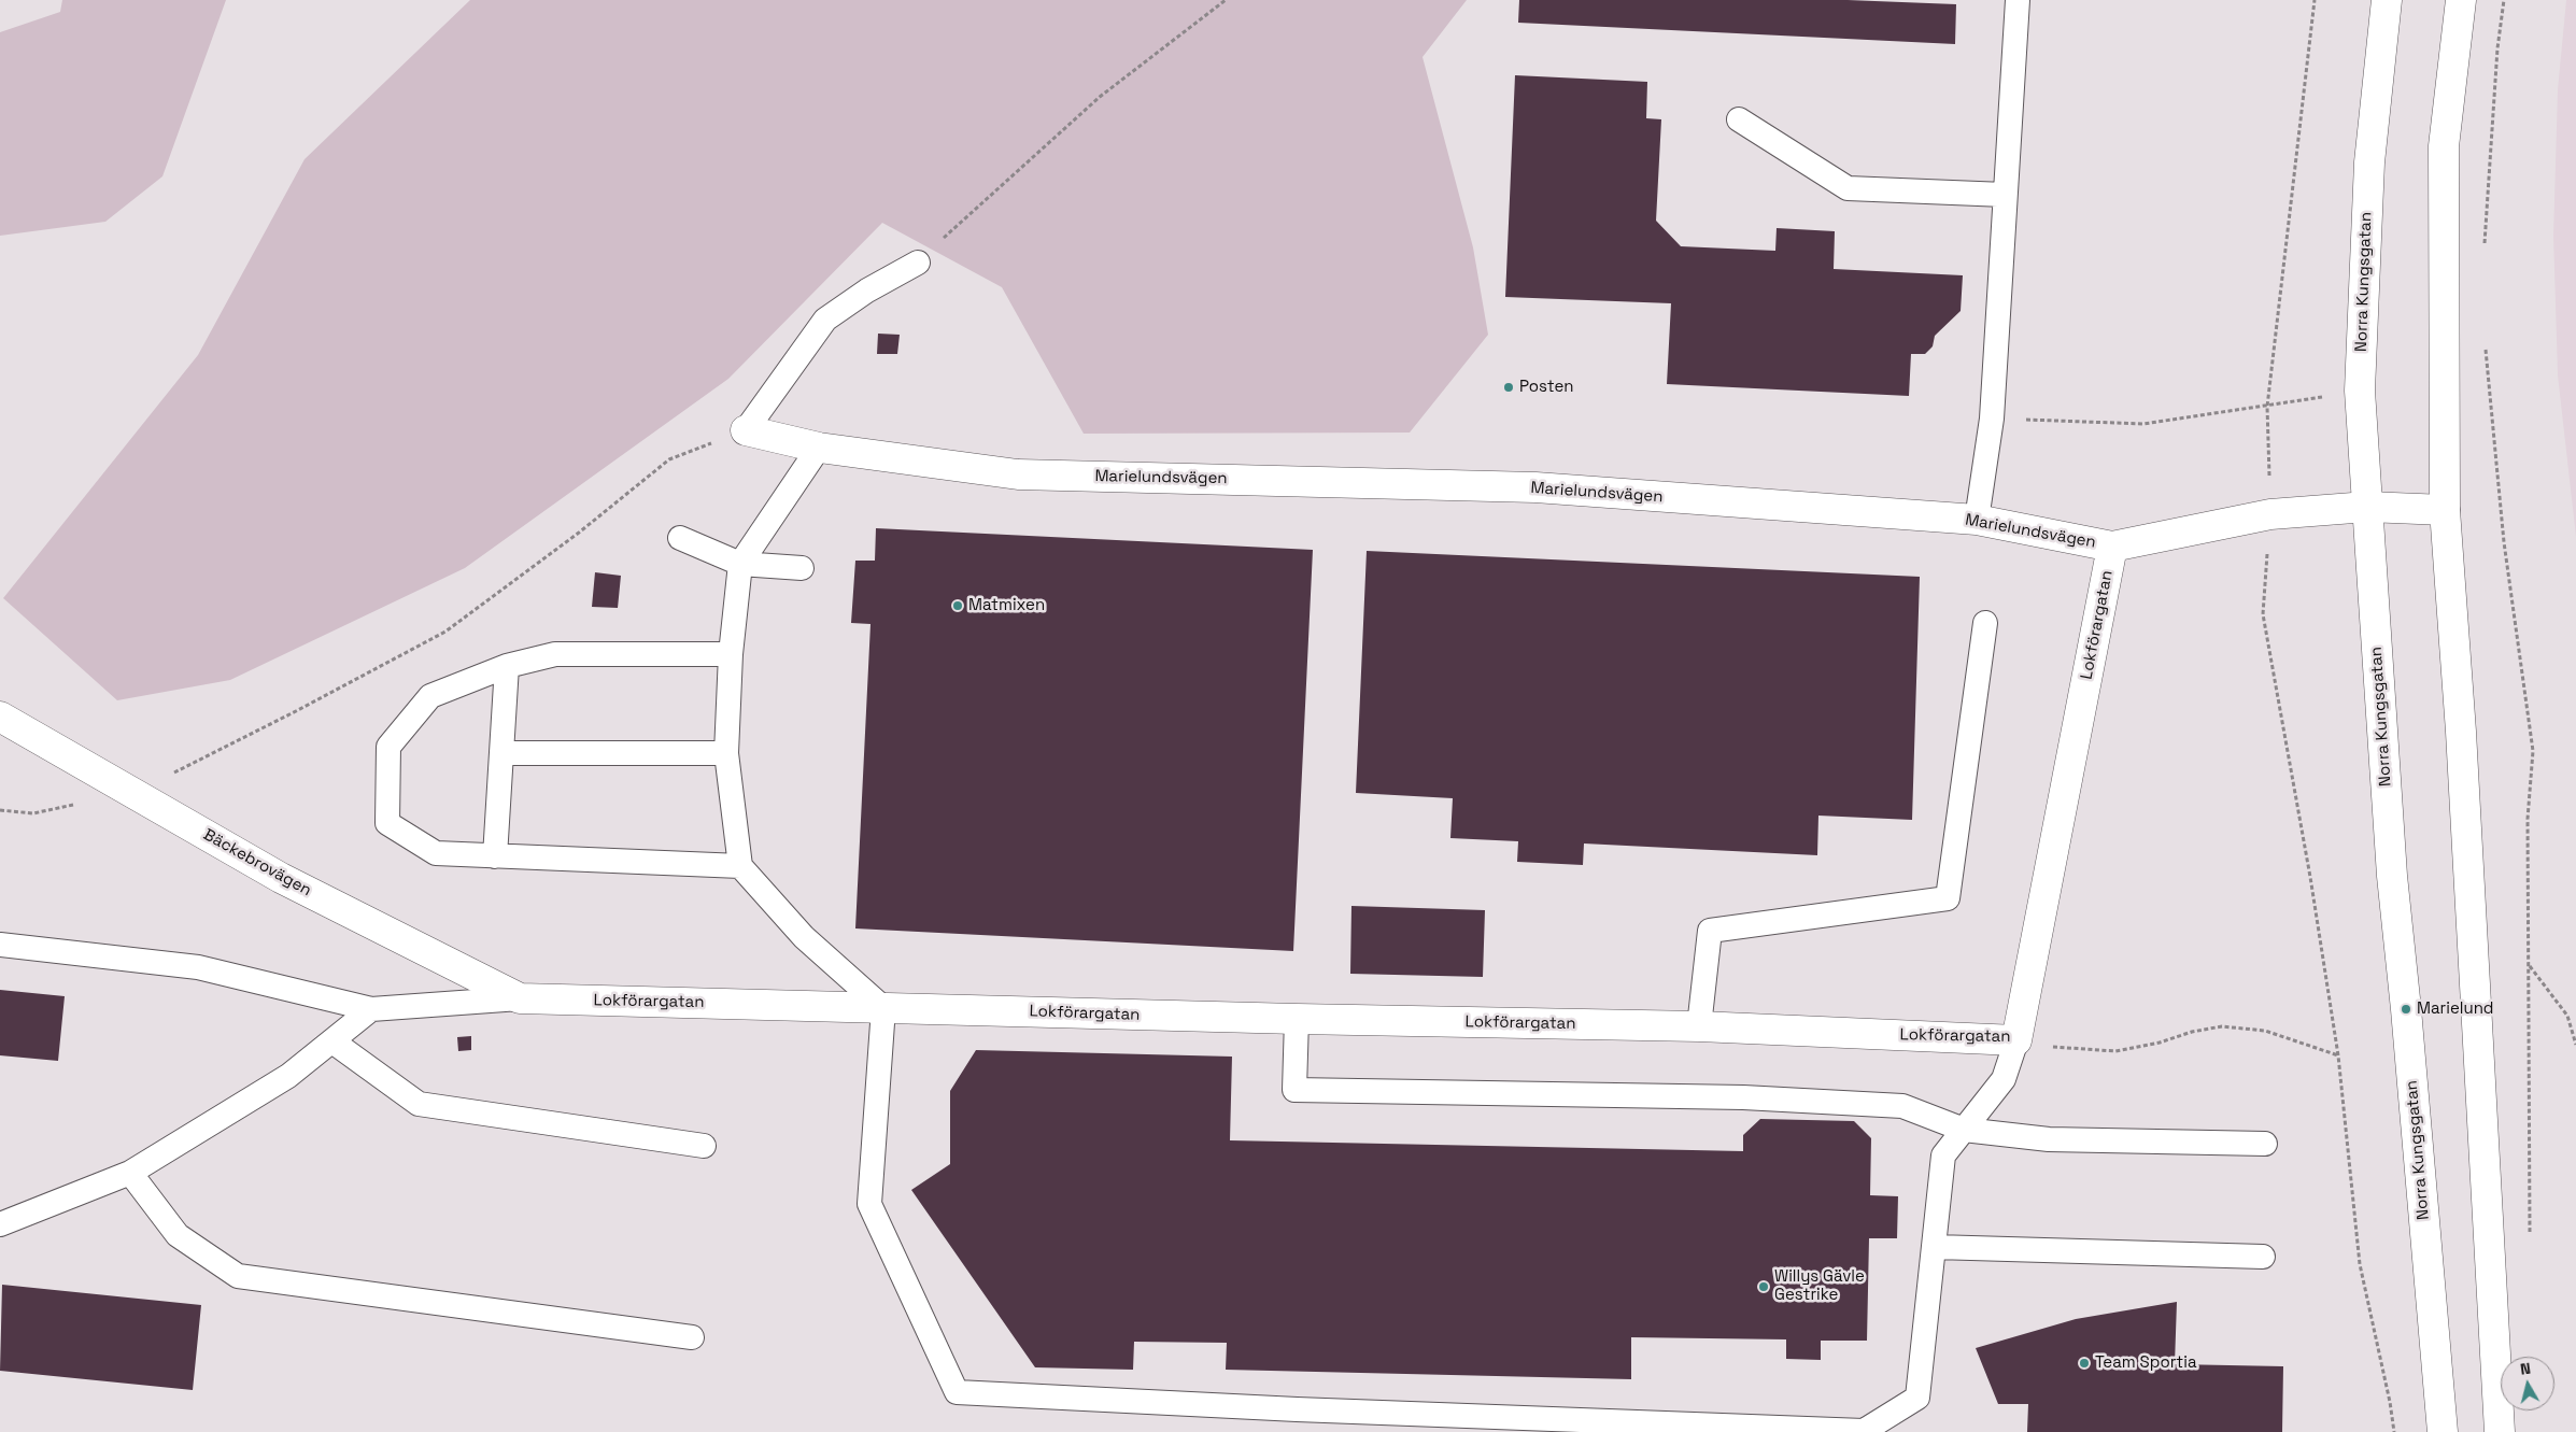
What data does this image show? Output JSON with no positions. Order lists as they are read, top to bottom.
{
  "streets": {
    "street": [
      "Norra Kungsgatan",
      "Marielundsvägen",
      "Lokförargatan",
      "Bäckebrovägen"
    ]
  },
  "crossings": [
    ["Norra Kungsgatan", "Marielundsvägen"],
    ["Marielundsvägen", "Lokförargatan"],
    ["Lokförargatan", "Bäckebrovägen"]
  ],
  "places": [
    "Posten",
    "Matmixen",
    "Marielund",
    "Willys Gävle Gestrike",
    "Team Sportia"
  ],
  "north": "top"
}
